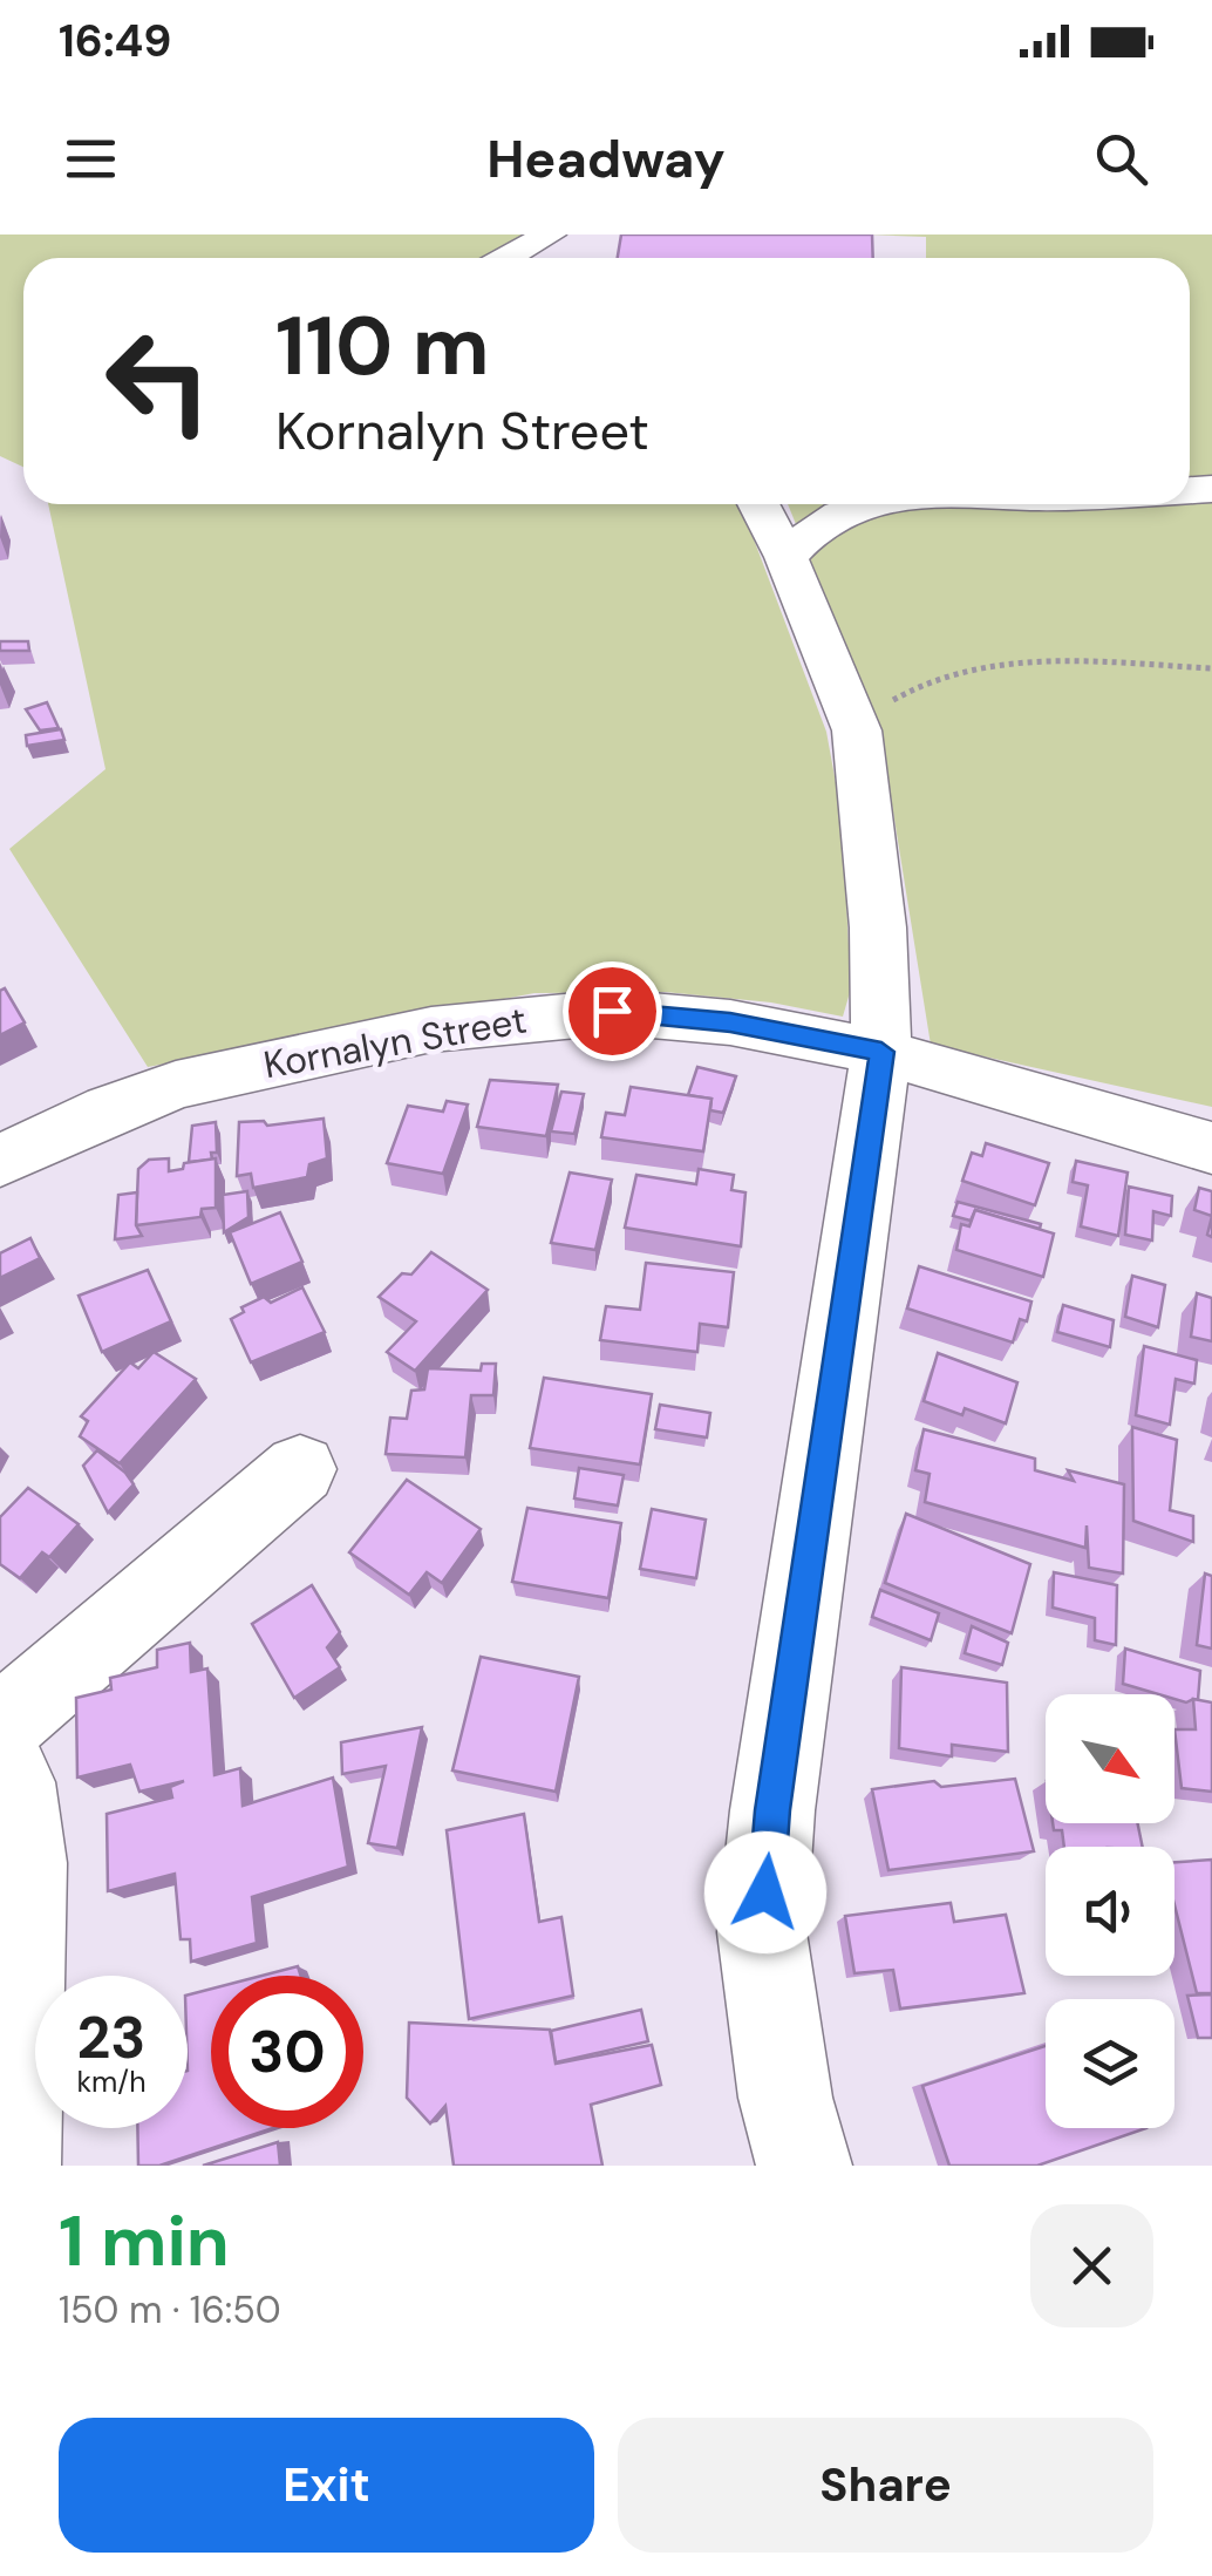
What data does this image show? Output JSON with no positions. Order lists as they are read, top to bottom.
{
  "streets": {
    "street": ["Kornalyn Street"]
  },
  "north": "bottom right",
  "page": {
    "status": "16:49",
    "header": "Headway",
    "turn": ["110 m", "Kornalyn Street"],
    "speed": "23 km/h",
    "limit": "30",
    "heading": ["1 min", "150 m · 16:50"],
    "buttons": ["Exit", "Share"]
  }
}
